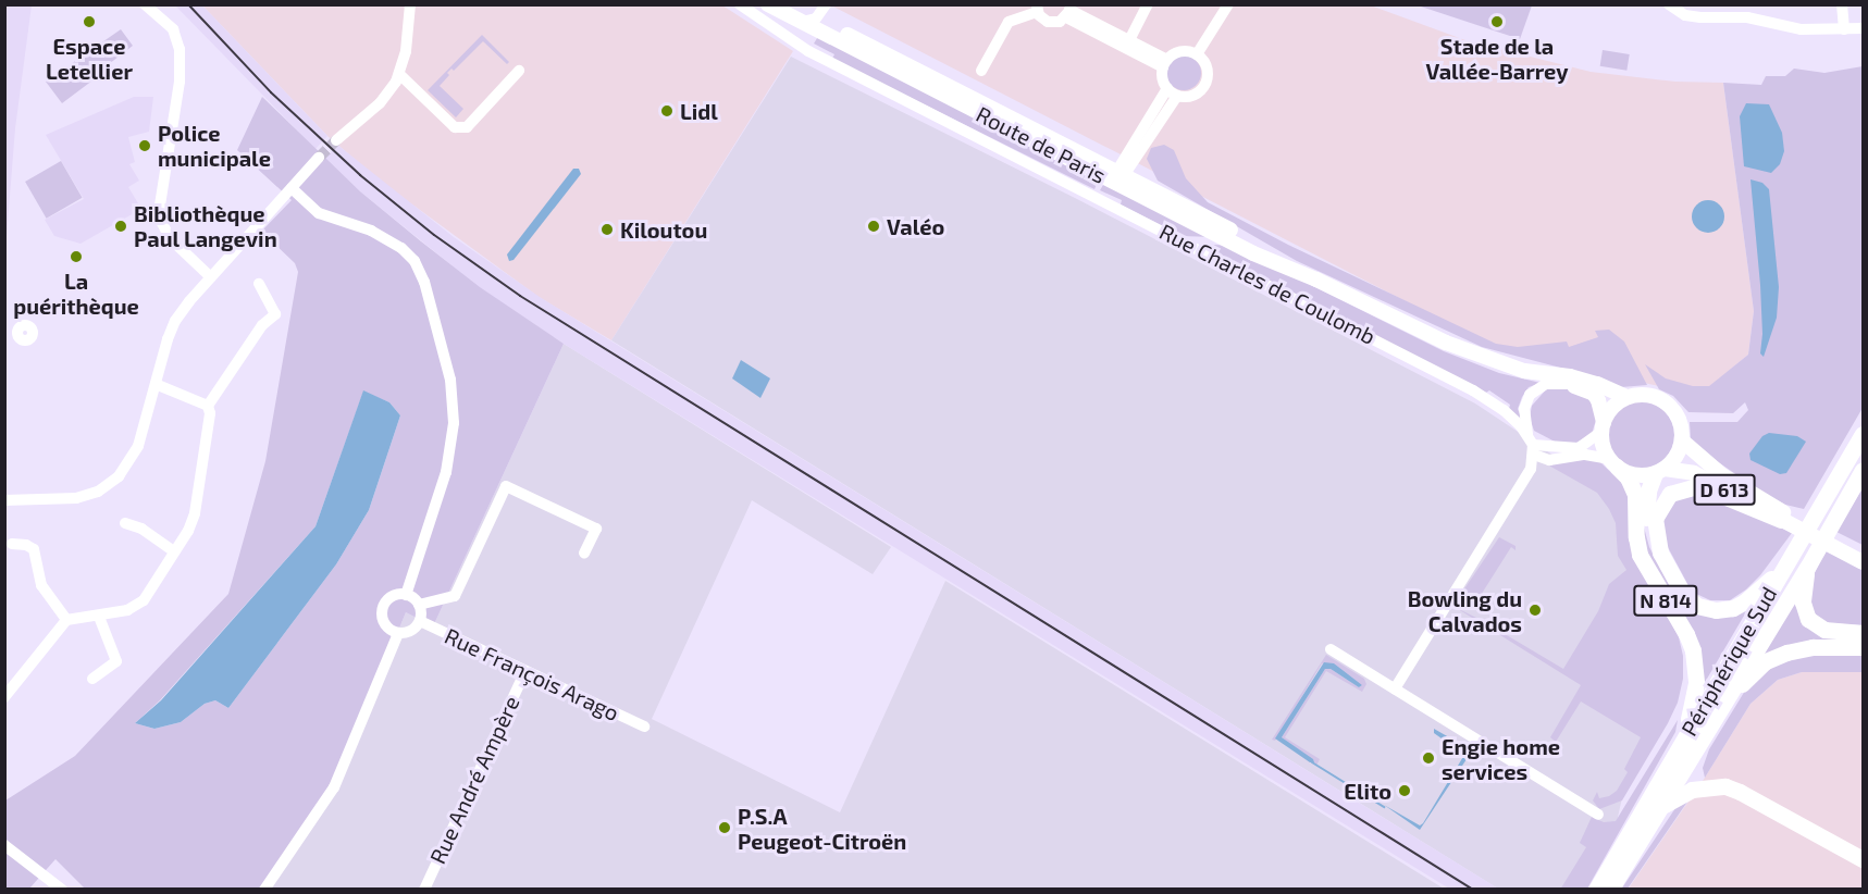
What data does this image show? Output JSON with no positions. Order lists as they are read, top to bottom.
{
  "streets": {
    "highway": ["N 814", "Périphérique Sud"],
    "main road": ["Route de Paris", "D 613"],
    "street": ["Rue Charles de Coulomb", "Rue François Arago", "Rue André Ampère"]
  },
  "crossings": [
    ["Route de Paris", "Rue Charles de Coulomb"],
    ["Route de Paris", "D 613"],
    ["Route de Paris", "N 814"],
    ["D 613", "N 814"],
    ["N 814", "Périphérique Sud"],
    ["Rue François Arago", "Rue André Ampère"]
  ],
  "places": [
    "Espace Letellier",
    "Stade de la Vallée-Barrey",
    "Lidl",
    "Police municipale",
    "Bibliothèque Paul Langevin",
    "Valéo",
    "Kiloutou",
    "La puérithèque",
    "Bowling du Calvados",
    "Engie home services",
    "Elito",
    "P.S.A Peugeot-Citroën"
  ]
}
